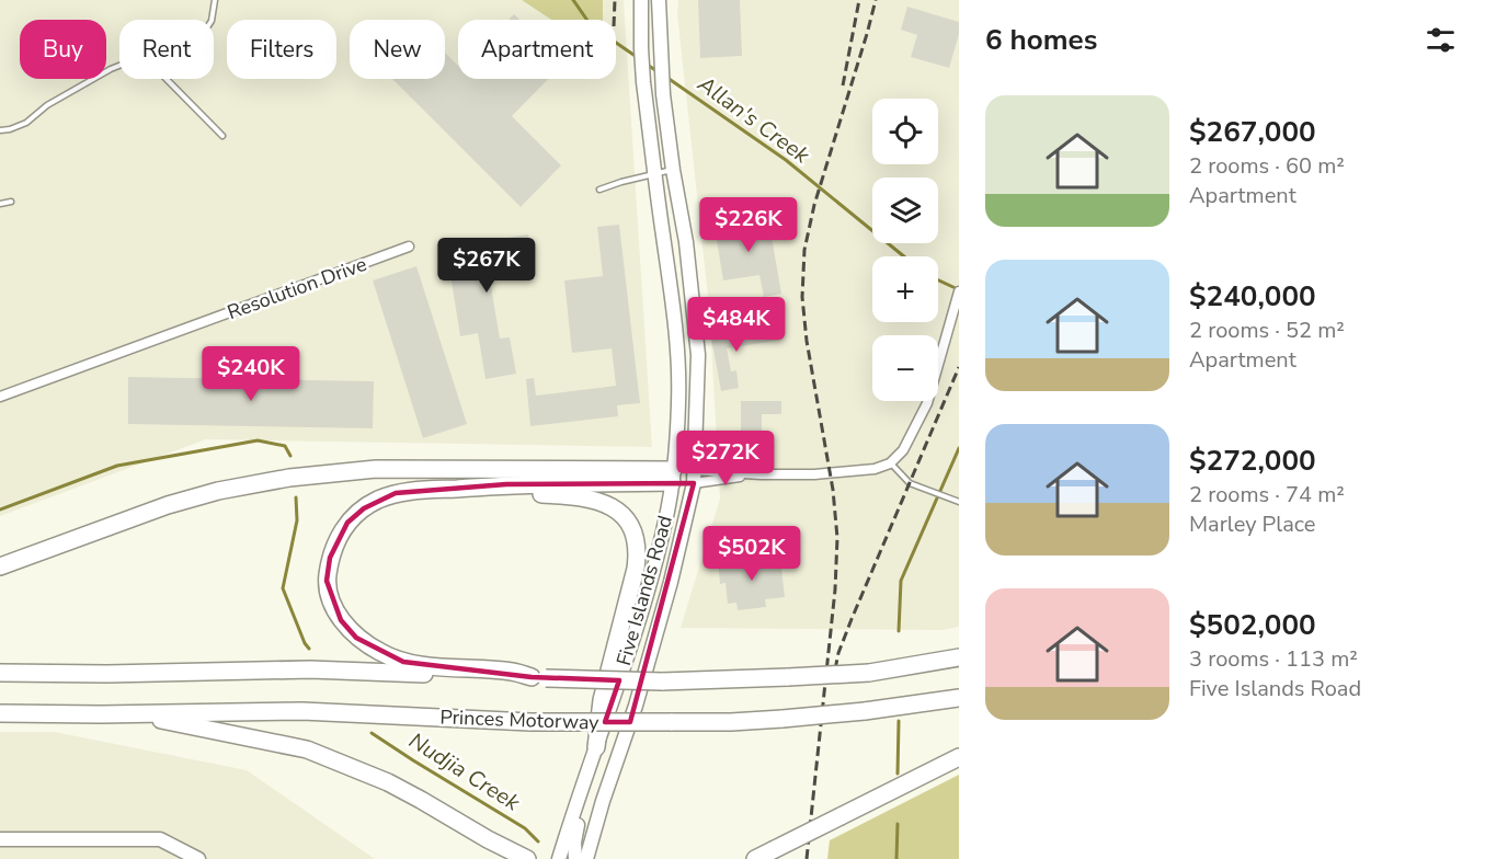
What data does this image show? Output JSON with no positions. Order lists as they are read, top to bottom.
{
  "streets": {
    "highway": ["Princes Motorway"],
    "main road": ["Five Islands Road"],
    "street": ["Resolution Drive"]
  },
  "water": ["Allan's Creek", "Nudjia Creek"],
  "page": {
    "heading": "6 homes",
    "chip": [
      "Buy",
      "Rent",
      "Filters",
      "New",
      "Apartment"
    ],
    "list": [
      {
        "name": "$267,000",
        "note": "2 rooms · 60 m² · Apartment"
      },
      {
        "name": "$240,000",
        "note": "2 rooms · 52 m² · Apartment"
      },
      {
        "name": "$272,000",
        "note": "2 rooms · 74 m² · Marley Place"
      },
      {
        "name": "$502,000",
        "note": "3 rooms · 113 m² · Five Islands Road"
      }
    ],
    "map_buttons": ["+", "−"],
    "price": [
      "$226K",
      "$267K",
      "$484K",
      "$240K",
      "$272K",
      "$502K"
    ]
  }
}
